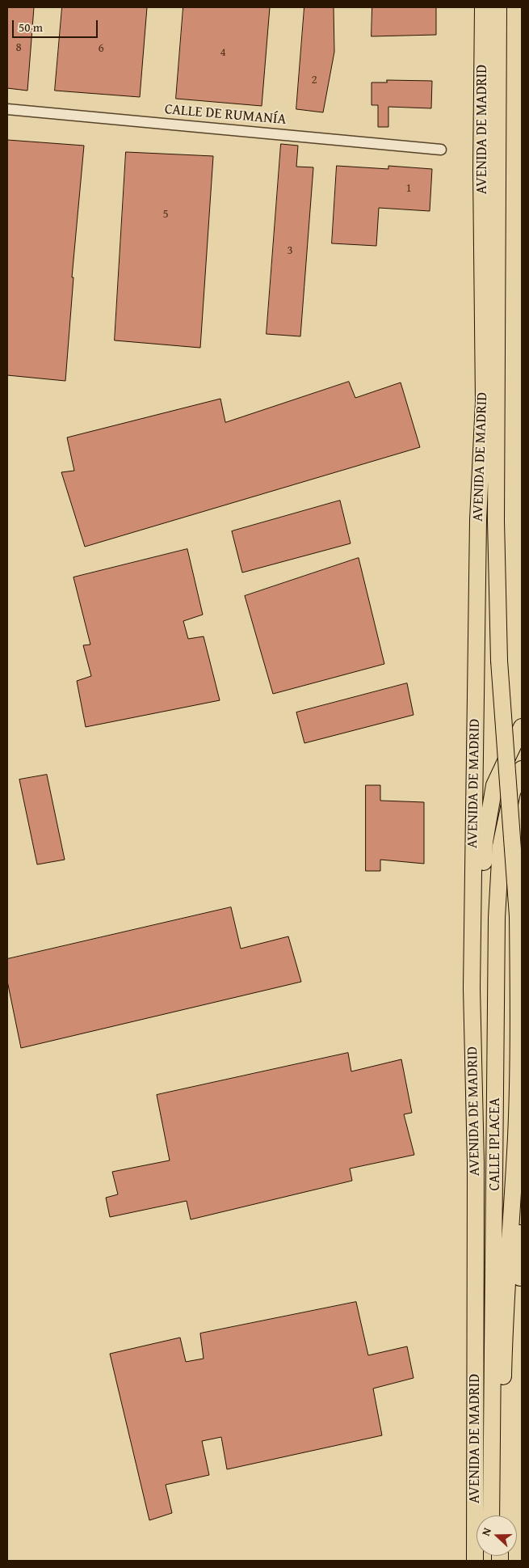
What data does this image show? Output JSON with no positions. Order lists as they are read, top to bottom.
{
  "streets": {
    "main road": ["AVENIDA DE MADRID", "CALLE IPLACEA"],
    "street": ["CALLE DE RUMANÍA"]
  },
  "crossings": [
    ["AVENIDA DE MADRID", "CALLE IPLACEA"]
  ],
  "house_numbers": [
    "8",
    "6",
    "4",
    "2",
    "1",
    "5",
    "3"
  ],
  "scale_bar": "50 m",
  "north": "left"
}
